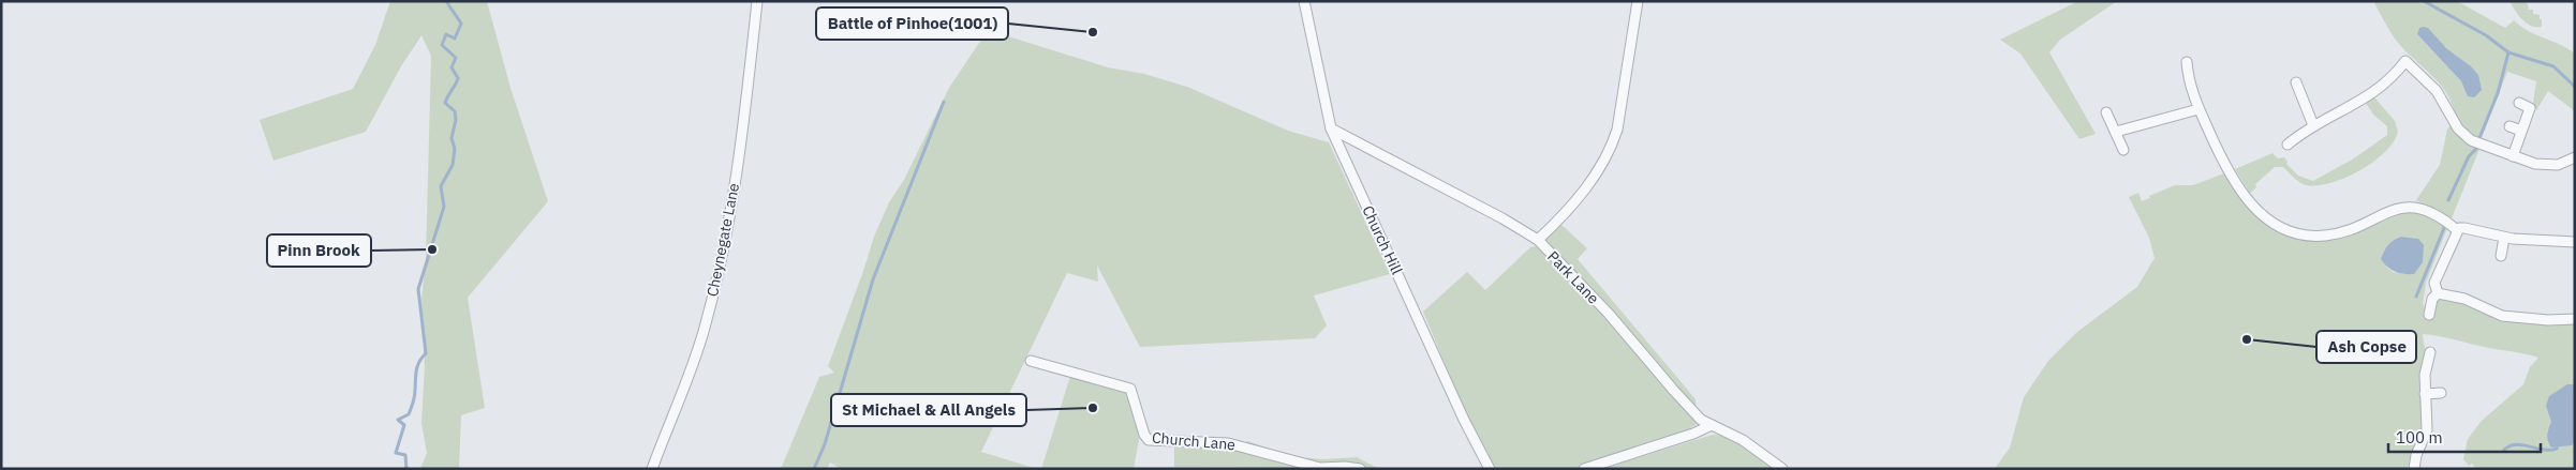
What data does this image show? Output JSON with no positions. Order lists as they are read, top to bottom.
{
  "streets": {
    "street": [
      "Cheynegate Lane",
      "Church Hill",
      "Park Lane",
      "Church Lane"
    ]
  },
  "crossings": [
    ["Church Hill", "Park Lane"]
  ],
  "places": [
    "Battle of Pinhoe(1001)",
    "Pinn Brook",
    "Ash Copse",
    "St Michael & All Angels"
  ],
  "scale_bar": "100 m"
}
